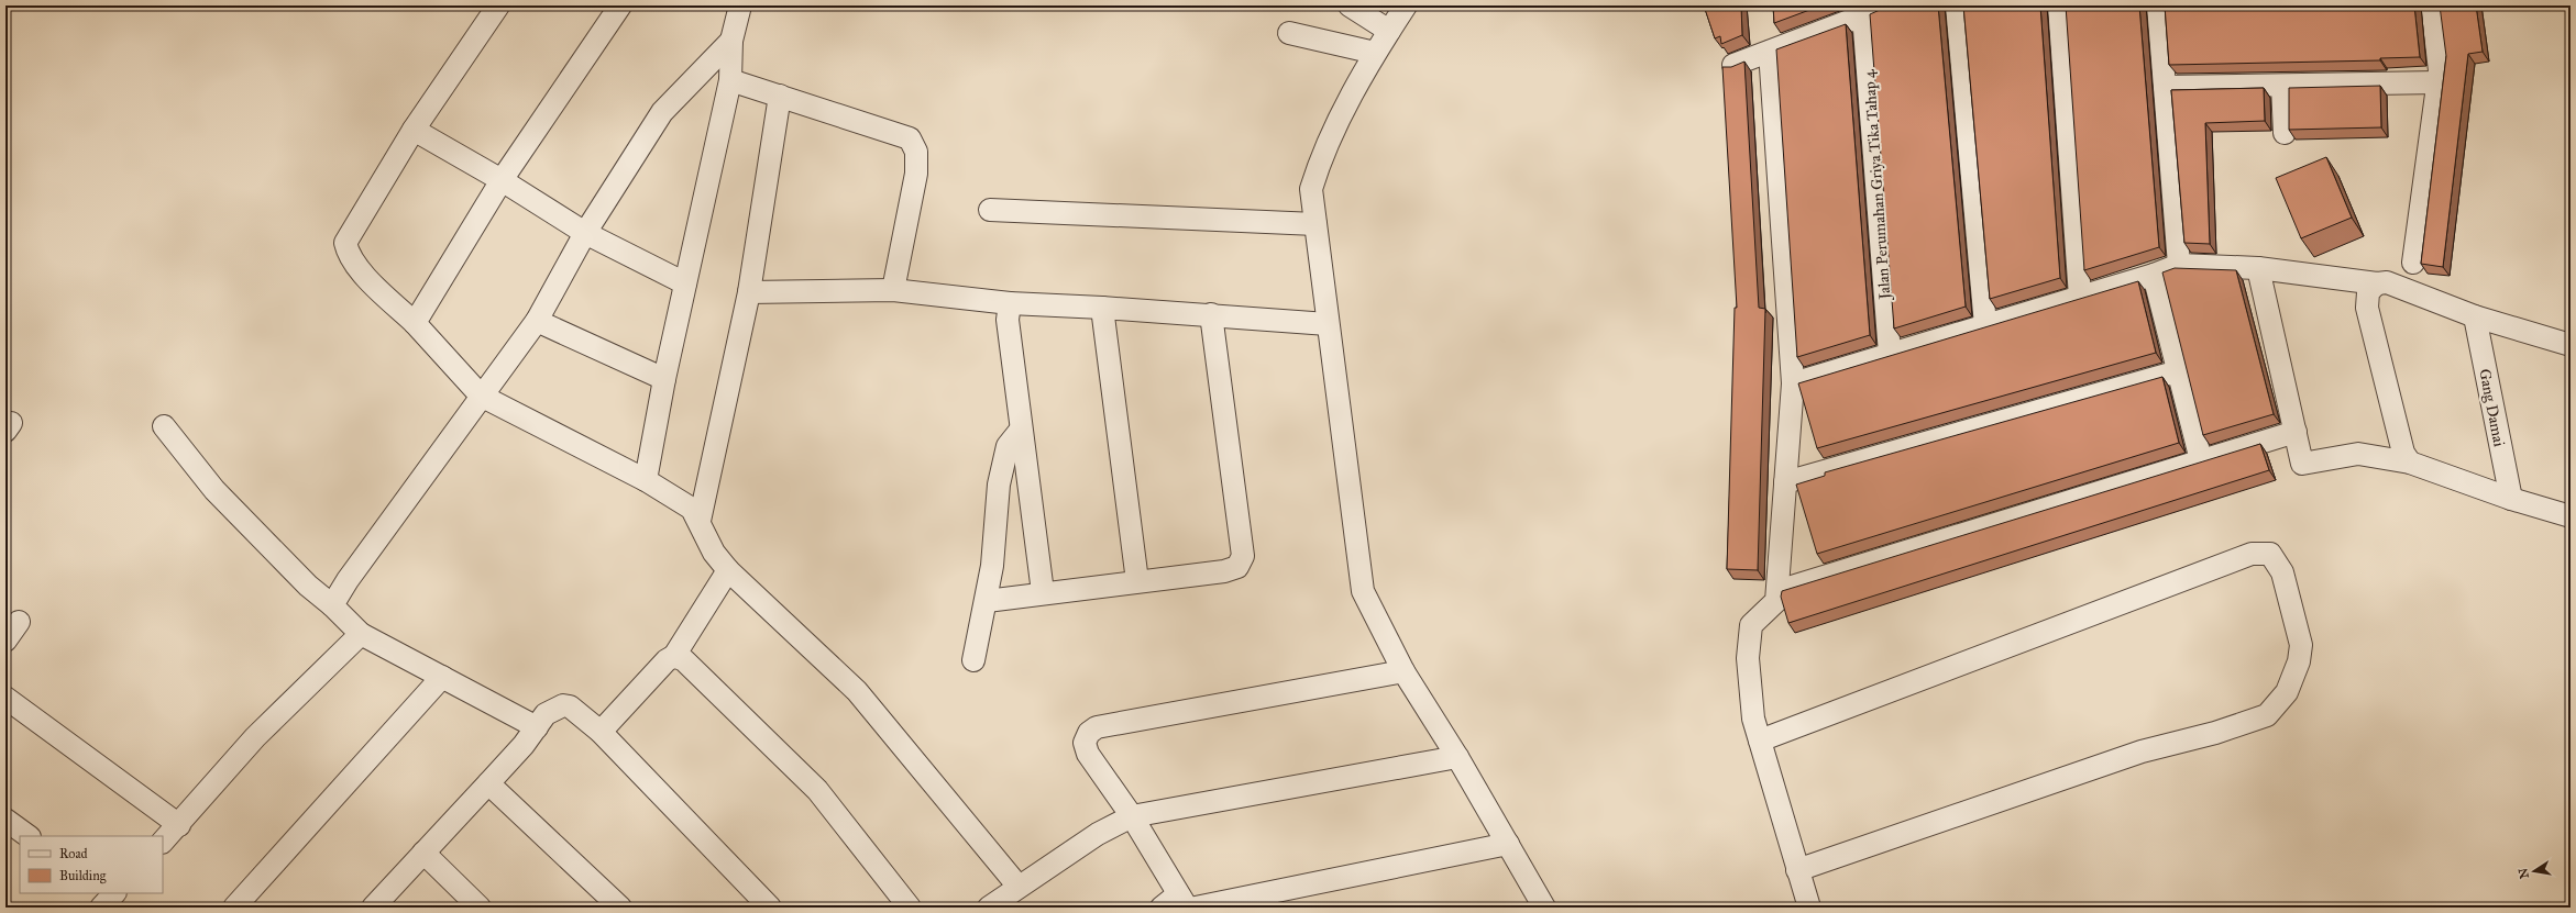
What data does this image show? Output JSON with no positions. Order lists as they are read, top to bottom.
{
  "streets": {
    "street": ["Jalan Perumahan Griya Tika Tahap 4", "Gang Damai"]
  },
  "legend": ["Road", "Building"],
  "north": "left"
}
